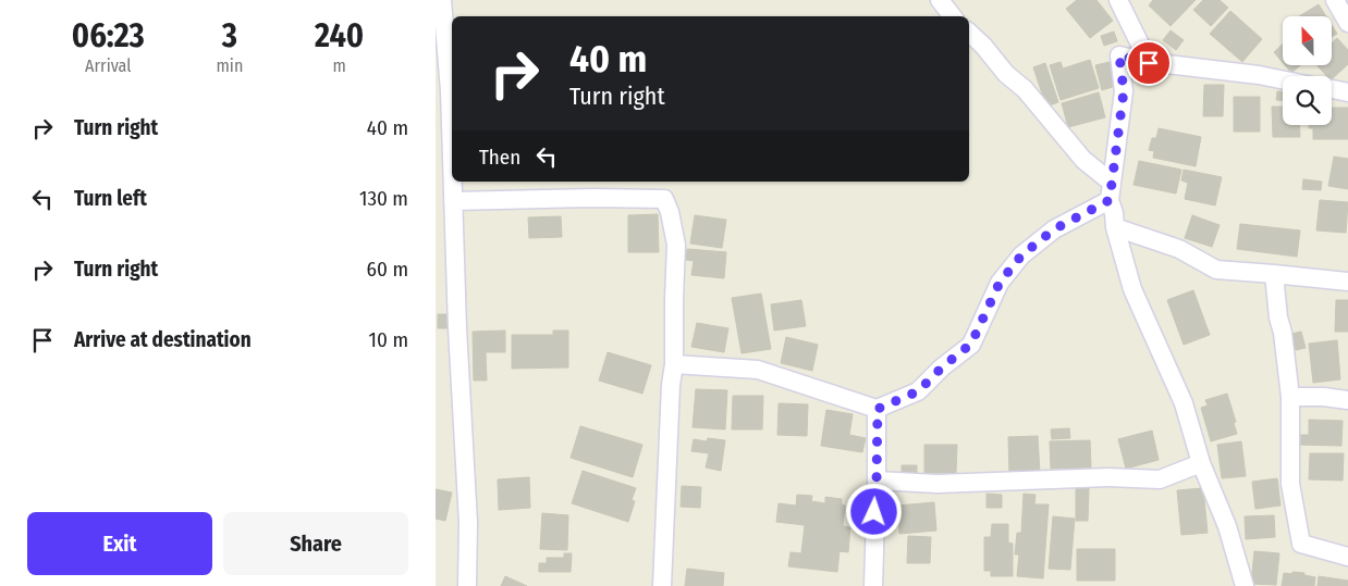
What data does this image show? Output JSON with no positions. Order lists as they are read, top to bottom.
{
  "north": "top",
  "page": {
    "eta": [
      "06:23",
      "Arrival",
      "3",
      "min",
      "240",
      "m"
    ],
    "turn": ["40 m", "Turn right"],
    "list": [
      {
        "name": "Turn right",
        "value": "40 m"
      },
      {
        "name": "Turn left",
        "value": "130 m"
      },
      {
        "name": "Turn right",
        "value": "60 m"
      },
      {
        "name": "Arrive at destination",
        "value": "10 m"
      }
    ],
    "then": "Then",
    "buttons": ["Exit", "Share"]
  }
}
